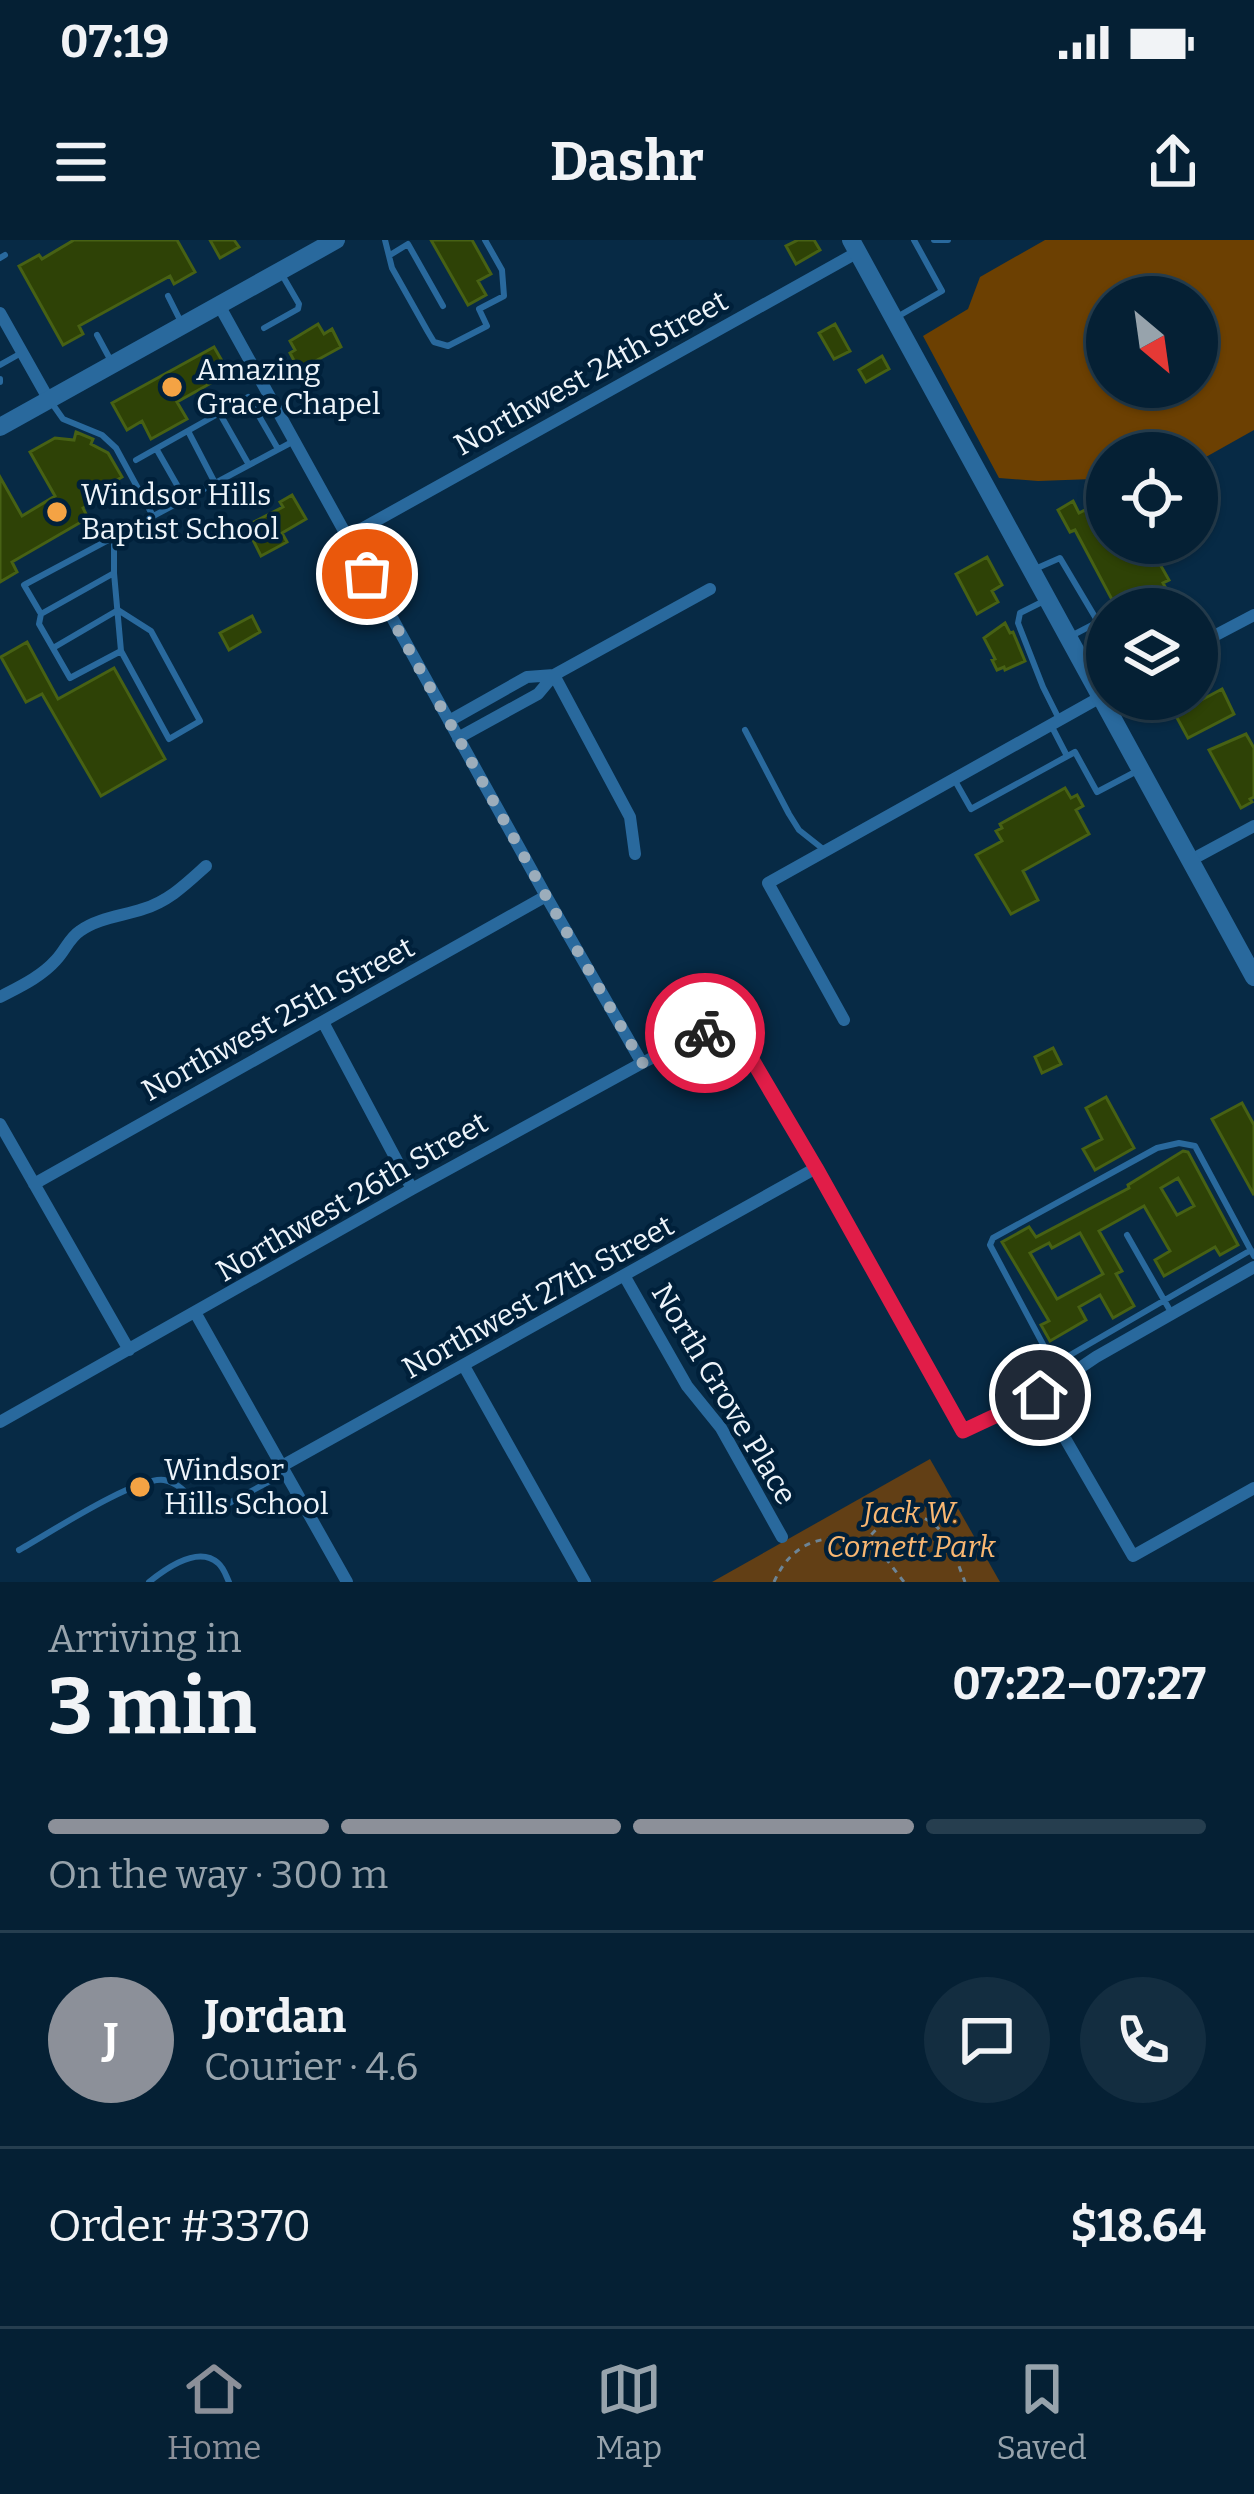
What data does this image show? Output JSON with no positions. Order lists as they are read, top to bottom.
{
  "streets": {
    "street": [
      "Northwest 24th Street",
      "Northwest 25th Street",
      "Northwest 26th Street",
      "Northwest 27th Street",
      "North Grove Place"
    ]
  },
  "crossings": [
    ["Northwest 26th Street", "Northwest 27th Street"],
    ["Northwest 27th Street", "North Grove Place"]
  ],
  "parks": ["Jack W. Cornett Park"],
  "places": ["Amazing Grace Chapel", "Windsor Hills Baptist School", "Windsor Hills School"],
  "north": "bottom right",
  "page": {
    "status": "07:19",
    "header": "Dashr",
    "heading": ["3 min", "Arriving in", "07:22–07:27"],
    "panel": [
      "Jordan",
      "Courier · 4.6",
      "Order #3370",
      "$18.64"
    ],
    "bar": "On the way · 300 m",
    "round": "J",
    "tabs": ["Home", "Map", "Saved"]
  }
}
